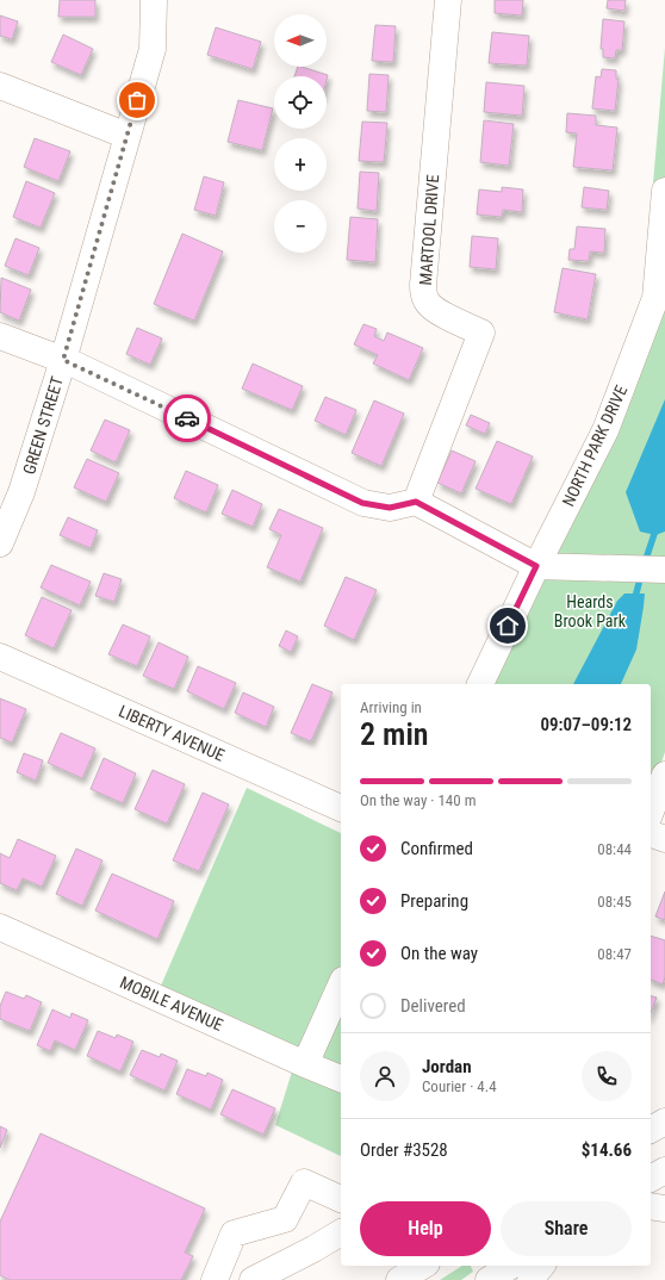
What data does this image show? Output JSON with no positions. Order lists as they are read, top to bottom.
{
  "streets": {
    "main road": [
      "MARTOOL DRIVE",
      "GREEN STREET",
      "NORTH PARK DRIVE",
      "LIBERTY AVENUE",
      "MOBILE AVENUE"
    ]
  },
  "parks": ["Heards Brook Park"],
  "north": "left",
  "page": {
    "map_buttons": ["+", "−"],
    "heading": ["2 min", "Arriving in", "09:07–09:12"],
    "panel": [
      "Jordan",
      "Courier · 4.4",
      "Order #3528",
      "$14.66"
    ],
    "bar": "On the way · 140 m",
    "list": [
      ["Confirmed", "08:44"],
      ["Preparing", "08:45"],
      ["On the way", "08:47"],
      "Delivered"
    ],
    "buttons": ["Help", "Share"]
  }
}
